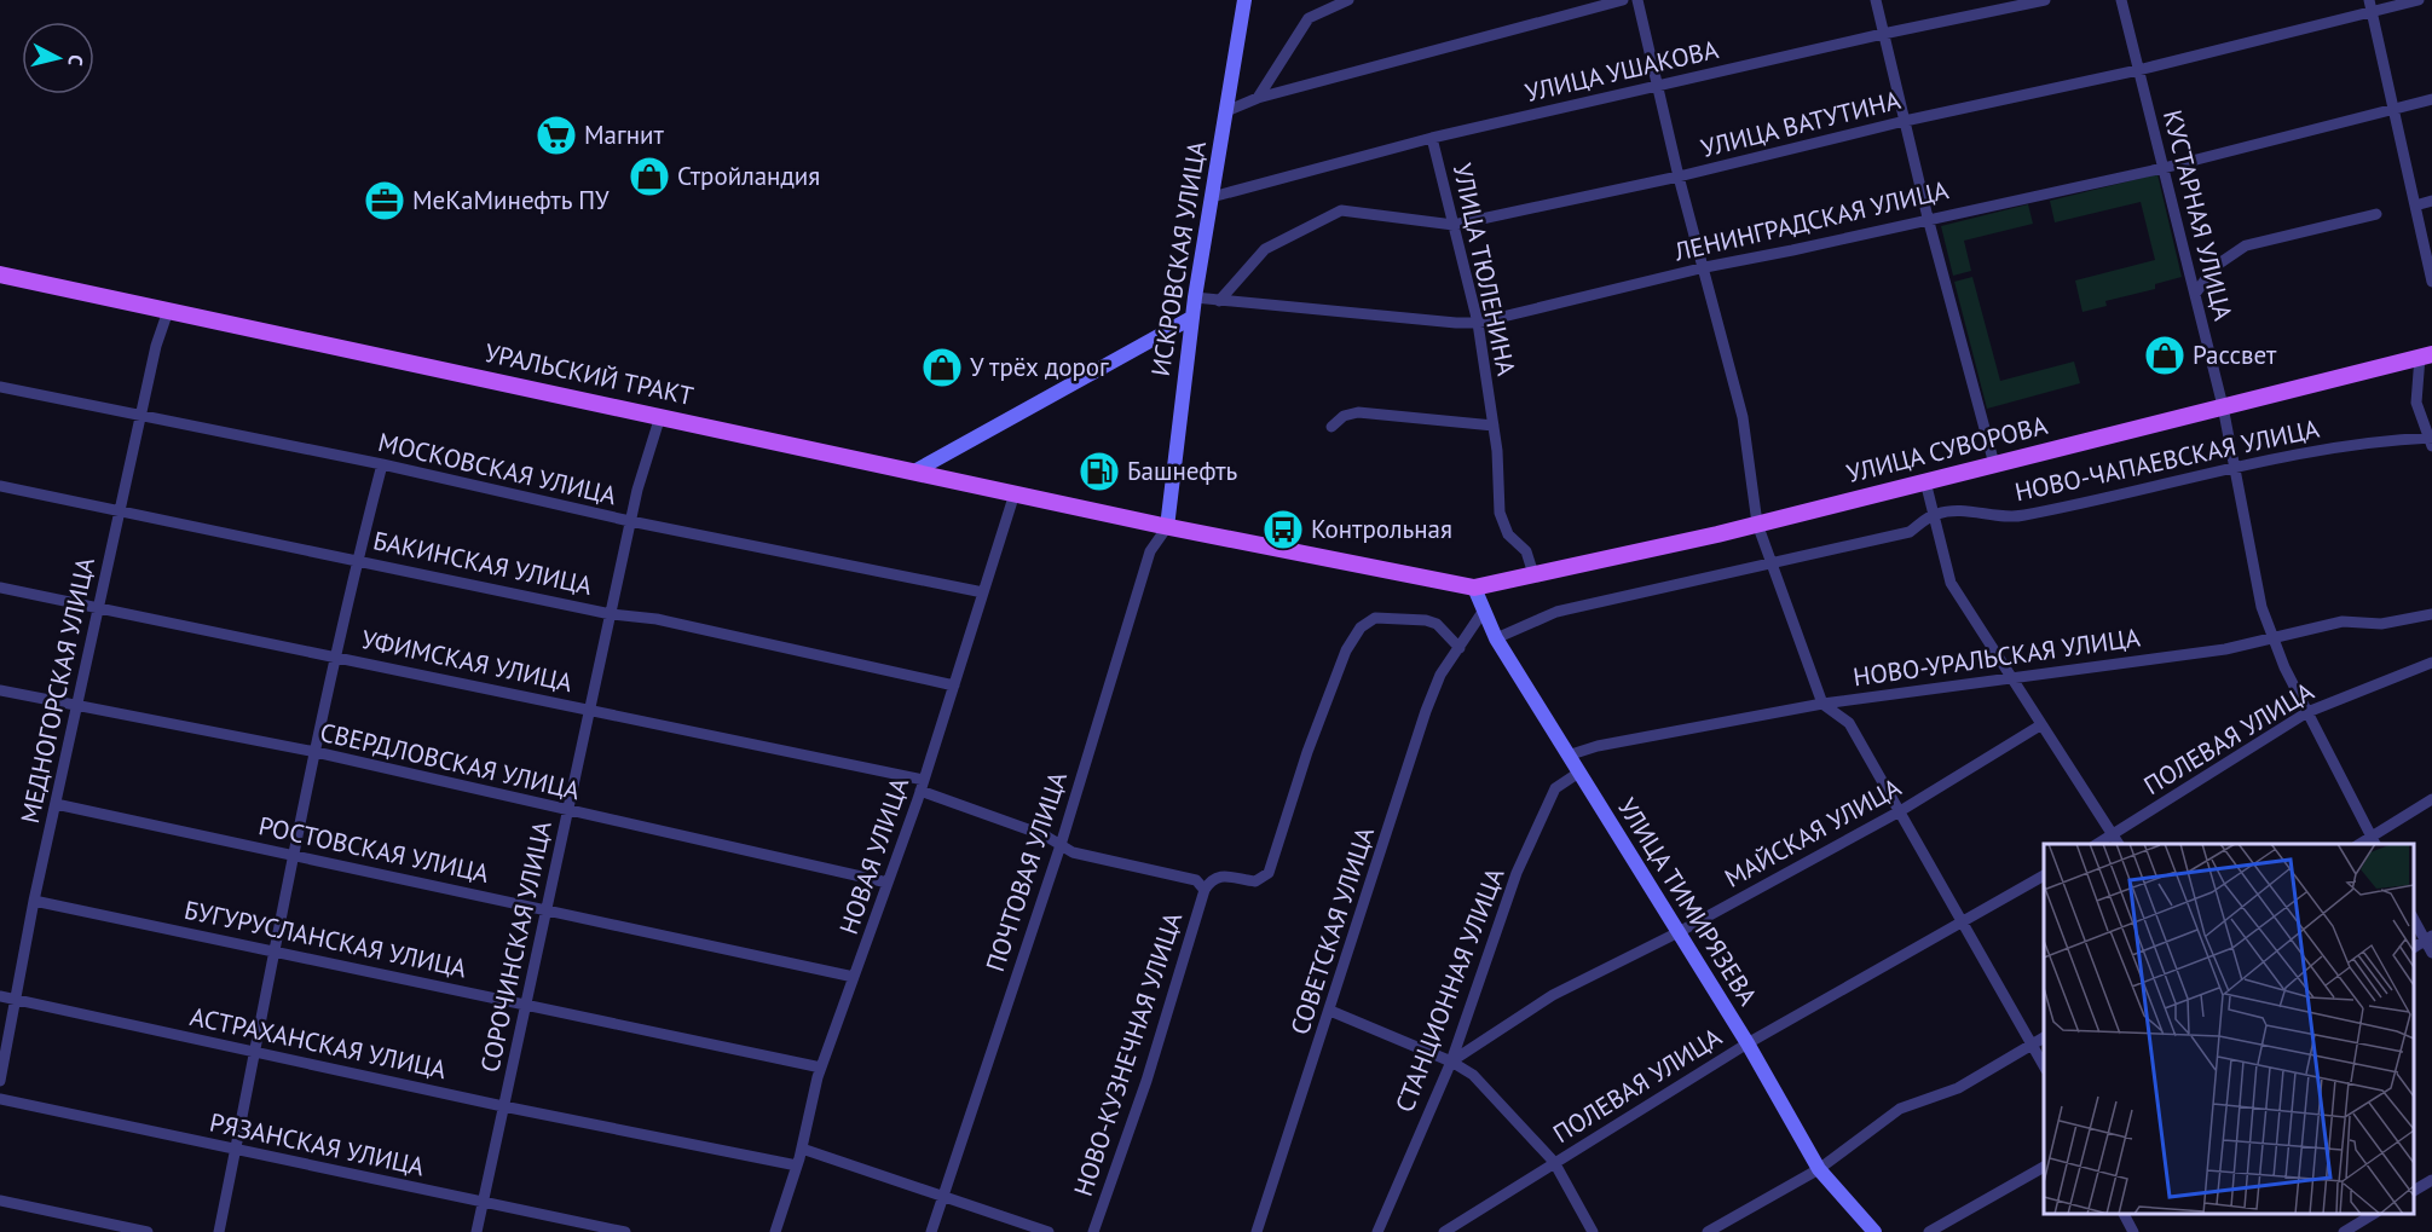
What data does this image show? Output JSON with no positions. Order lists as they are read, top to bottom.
{
  "streets": {
    "main road": [
      "ИСКРОВСКАЯ УЛИЦА",
      "УРАЛЬСКИЙ ТРАКТ",
      "УЛИЦА СУВОРОВА",
      "УЛИЦА ТИМИРЯЗЕВА"
    ],
    "street": [
      "УЛИЦА УШАКОВА",
      "УЛИЦА ВАТУТИНА",
      "КУСТАРНАЯ УЛИЦА",
      "ЛЕНИНГРАДСКАЯ УЛИЦА",
      "УЛИЦА ТЮЛЕНИНА",
      "НОВО-ЧАПАЕВСКАЯ УЛИЦА",
      "МОСКОВСКАЯ УЛИЦА",
      "БАКИНСКАЯ УЛИЦА",
      "НОВО-УРАЛЬСКАЯ УЛИЦА",
      "УФИМСКАЯ УЛИЦА",
      "МЕДНОГОРСКАЯ УЛИЦА",
      "ПОЛЕВАЯ УЛИЦА",
      "СВЕРДЛОВСКАЯ УЛИЦА",
      "МАЙСКАЯ УЛИЦА",
      "РОСТОВСКАЯ УЛИЦА",
      "НОВАЯ УЛИЦА",
      "ПОЧТОВАЯ УЛИЦА",
      "СОВЕТСКАЯ УЛИЦА",
      "БУГУРУСЛАНСКАЯ УЛИЦА",
      "СОРОЧИНСКАЯ УЛИЦА",
      "СТАНЦИОННАЯ УЛИЦА",
      "АСТРАХАНСКАЯ УЛИЦА",
      "НОВО-КУЗНЕЧНАЯ УЛИЦА",
      "РЯЗАНСКАЯ УЛИЦА"
    ]
  },
  "crossings": [
    ["УЛИЦА УШАКОВА", "ИСКРОВСКАЯ УЛИЦА"],
    ["УЛИЦА УШАКОВА", "УЛИЦА ТЮЛЕНИНА"],
    ["УЛИЦА ВАТУТИНА", "КУСТАРНАЯ УЛИЦА"],
    ["УЛИЦА ВАТУТИНА", "ЛЕНИНГРАДСКАЯ УЛИЦА"],
    ["УЛИЦА ВАТУТИНА", "УЛИЦА ТЮЛЕНИНА"],
    ["КУСТАРНАЯ УЛИЦА", "ЛЕНИНГРАДСКАЯ УЛИЦА"],
    ["КУСТАРНАЯ УЛИЦА", "УЛИЦА СУВОРОВА"],
    ["КУСТАРНАЯ УЛИЦА", "НОВО-ЧАПАЕВСКАЯ УЛИЦА"],
    ["КУСТАРНАЯ УЛИЦА", "НОВО-УРАЛЬСКАЯ УЛИЦА"],
    ["КУСТАРНАЯ УЛИЦА", "ПОЛЕВАЯ УЛИЦА"],
    ["ЛЕНИНГРАДСКАЯ УЛИЦА", "ИСКРОВСКАЯ УЛИЦА"],
    ["ЛЕНИНГРАДСКАЯ УЛИЦА", "УЛИЦА ТЮЛЕНИНА"],
    ["ИСКРОВСКАЯ УЛИЦА", "УРАЛЬСКИЙ ТРАКТ"],
    ["ИСКРОВСКАЯ УЛИЦА", "ПОЧТОВАЯ УЛИЦА"],
    ["УЛИЦА ТЮЛЕНИНА", "УЛИЦА СУВОРОВА"],
    ["УРАЛЬСКИЙ ТРАКТ", "УЛИЦА СУВОРОВА"],
    ["УРАЛЬСКИЙ ТРАКТ", "МЕДНОГОРСКАЯ УЛИЦА"],
    ["УРАЛЬСКИЙ ТРАКТ", "НОВАЯ УЛИЦА"],
    ["УРАЛЬСКИЙ ТРАКТ", "ПОЧТОВАЯ УЛИЦА"],
    ["УРАЛЬСКИЙ ТРАКТ", "УЛИЦА ТИМИРЯЗЕВА"],
    ["УРАЛЬСКИЙ ТРАКТ", "СОРОЧИНСКАЯ УЛИЦА"],
    ["УЛИЦА СУВОРОВА", "УЛИЦА ТИМИРЯЗЕВА"],
    ["МОСКОВСКАЯ УЛИЦА", "МЕДНОГОРСКАЯ УЛИЦА"],
    ["МОСКОВСКАЯ УЛИЦА", "НОВАЯ УЛИЦА"],
    ["МОСКОВСКАЯ УЛИЦА", "СОРОЧИНСКАЯ УЛИЦА"],
    ["БАКИНСКАЯ УЛИЦА", "МЕДНОГОРСКАЯ УЛИЦА"],
    ["БАКИНСКАЯ УЛИЦА", "НОВАЯ УЛИЦА"],
    ["БАКИНСКАЯ УЛИЦА", "СОРОЧИНСКАЯ УЛИЦА"],
    ["НОВО-УРАЛЬСКАЯ УЛИЦА", "УЛИЦА ТИМИРЯЗЕВА"],
    ["УФИМСКАЯ УЛИЦА", "МЕДНОГОРСКАЯ УЛИЦА"],
    ["УФИМСКАЯ УЛИЦА", "НОВАЯ УЛИЦА"],
    ["УФИМСКАЯ УЛИЦА", "ПОЧТОВАЯ УЛИЦА"],
    ["УФИМСКАЯ УЛИЦА", "СОРОЧИНСКАЯ УЛИЦА"],
    ["УФИМСКАЯ УЛИЦА", "НОВО-КУЗНЕЧНАЯ УЛИЦА"],
    ["МЕДНОГОРСКАЯ УЛИЦА", "СВЕРДЛОВСКАЯ УЛИЦА"],
    ["МЕДНОГОРСКАЯ УЛИЦА", "РОСТОВСКАЯ УЛИЦА"],
    ["МЕДНОГОРСКАЯ УЛИЦА", "БУГУРУСЛАНСКАЯ УЛИЦА"],
    ["МЕДНОГОРСКАЯ УЛИЦА", "АСТРАХАНСКАЯ УЛИЦА"],
    ["ПОЛЕВАЯ УЛИЦА", "УЛИЦА ТИМИРЯЗЕВА"],
    ["СВЕРДЛОВСКАЯ УЛИЦА", "НОВАЯ УЛИЦА"],
    ["СВЕРДЛОВСКАЯ УЛИЦА", "СОРОЧИНСКАЯ УЛИЦА"],
    ["МАЙСКАЯ УЛИЦА", "УЛИЦА ТИМИРЯЗЕВА"],
    ["МАЙСКАЯ УЛИЦА", "СТАНЦИОННАЯ УЛИЦА"],
    ["РОСТОВСКАЯ УЛИЦА", "НОВАЯ УЛИЦА"],
    ["РОСТОВСКАЯ УЛИЦА", "СОРОЧИНСКАЯ УЛИЦА"],
    ["НОВАЯ УЛИЦА", "БУГУРУСЛАНСКАЯ УЛИЦА"],
    ["НОВАЯ УЛИЦА", "АСТРАХАНСКАЯ УЛИЦА"],
    ["УЛИЦА ТИМИРЯЗЕВА", "СОВЕТСКАЯ УЛИЦА"],
    ["УЛИЦА ТИМИРЯЗЕВА", "СТАНЦИОННАЯ УЛИЦА"],
    ["БУГУРУСЛАНСКАЯ УЛИЦА", "СОРОЧИНСКАЯ УЛИЦА"],
    ["СОРОЧИНСКАЯ УЛИЦА", "АСТРАХАНСКАЯ УЛИЦА"],
    ["СОРОЧИНСКАЯ УЛИЦА", "РЯЗАНСКАЯ УЛИЦА"]
  ],
  "places": {
    "supermarket": ["Магнит"],
    "shop": ["Стройландия", "Рассвет", "У трёх дорог"],
    "office": ["МеКаМинефть ПУ"],
    "fuel station": ["Башнефть"],
    "bus stop": ["Контрольная"]
  },
  "north": "right"
}
